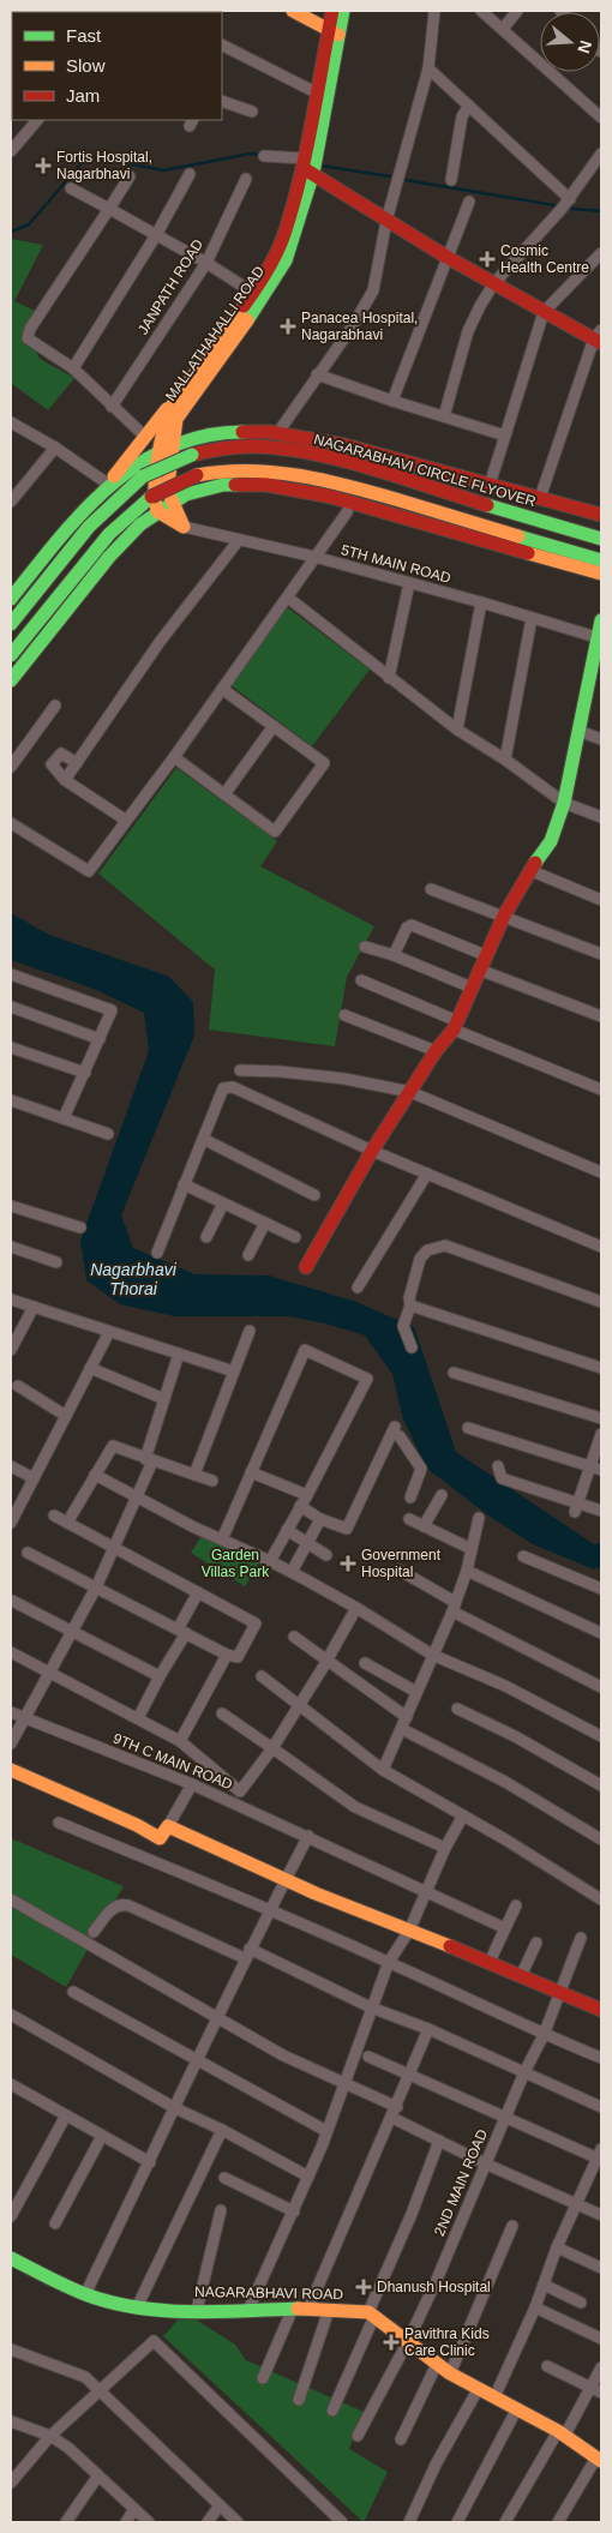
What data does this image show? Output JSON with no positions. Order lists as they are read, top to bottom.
{
  "streets": {
    "main road": ["MALLATHAHALLI ROAD", "NAGARABHAVI CIRCLE FLYOVER", "NAGARABHAVI ROAD"],
    "street": [
      "JANPATH ROAD",
      "5TH MAIN ROAD",
      "9TH C MAIN ROAD",
      "2ND MAIN ROAD"
    ]
  },
  "crossings": [
    ["MALLATHAHALLI ROAD", "5TH MAIN ROAD"]
  ],
  "water": ["Nagarbhavi Thorai"],
  "parks": ["Garden Villas Park"],
  "places": {
    "health": [
      "Fortis Hospital, Nagarbhavi",
      "Cosmic Health Centre",
      "Panacea Hospital, Nagarabhavi",
      "Government Hospital",
      "Dhanush Hospital",
      "Pavithra Kids Care Clinic"
    ]
  },
  "legend": ["Fast", "Slow", "Jam"],
  "north": "right"
}
